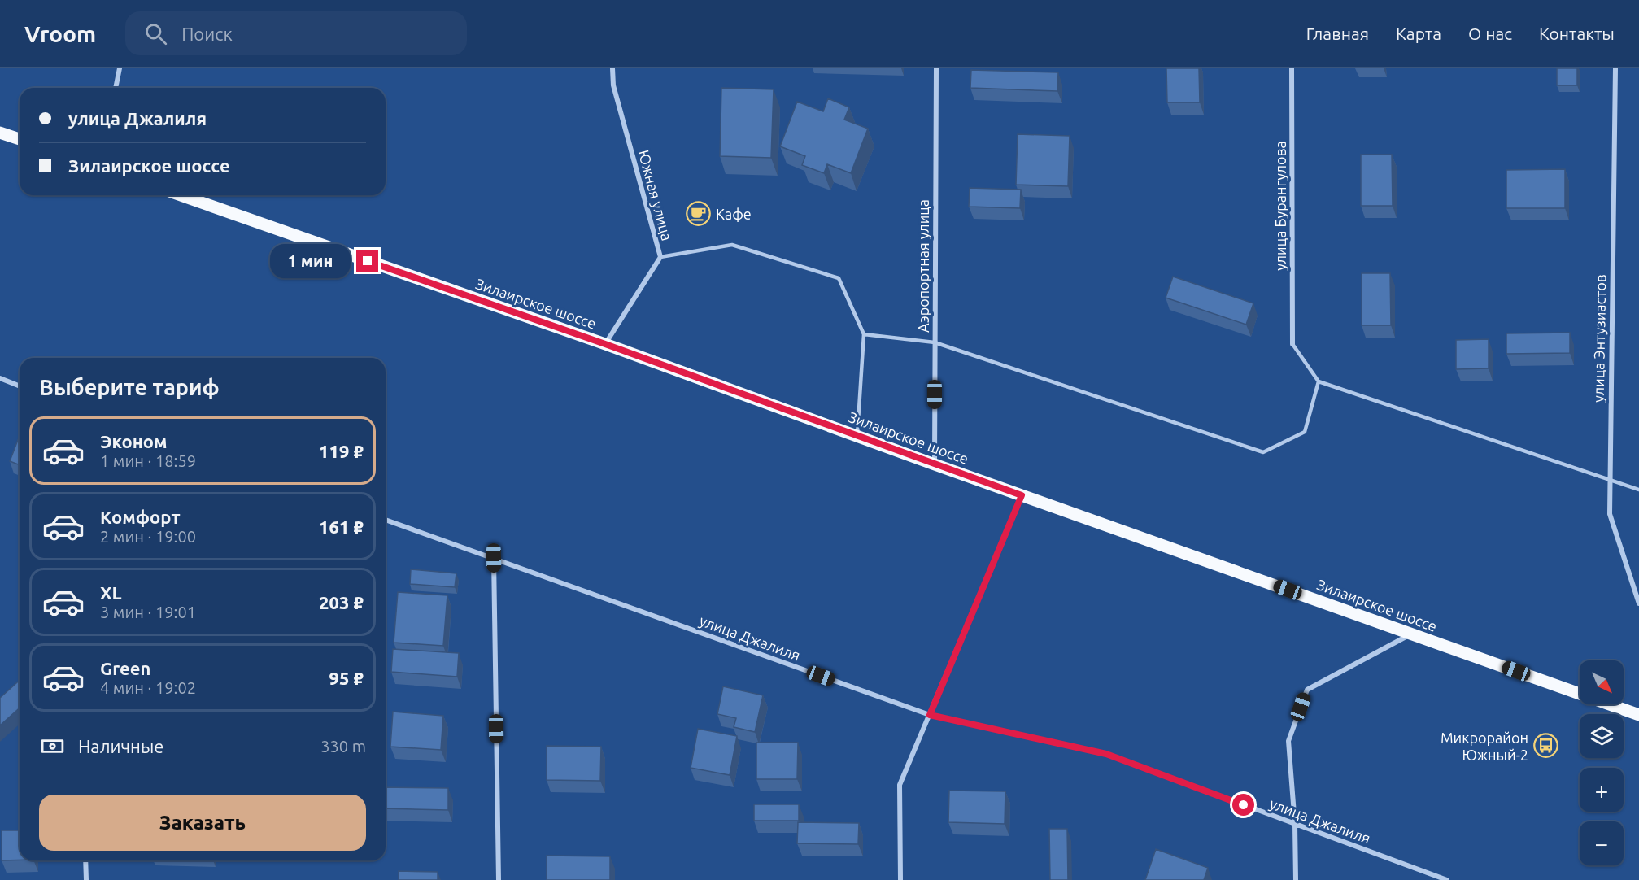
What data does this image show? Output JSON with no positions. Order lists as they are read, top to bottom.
{
  "streets": {
    "main road": ["Зилаирское шоссе"],
    "street": [
      "Южная улица",
      "улица Бурангулова",
      "Аэропортная улица",
      "улица Энтузиастов",
      "улица Джалиля"
    ]
  },
  "crossings": [
    ["Южная улица", "Зилаирское шоссе"],
    ["Аэропортная улица", "Зилаирское шоссе"]
  ],
  "places": {
    "cafe": ["Кафе"],
    "bus stop": ["Микрорайон Южный-2"]
  },
  "north": "bottom right",
  "page": {
    "header": "Vroom",
    "search": "Поиск",
    "nav": [
      "Главная",
      "Карта",
      "О нас",
      "Контакты"
    ],
    "banner": ["улица Джалиля", "Зилаирское шоссе"],
    "bubble": "1 мин",
    "heading": "Выберите тариф",
    "list": [
      {
        "name": "Эконом",
        "note": "1 мин · 18:59",
        "value": "119 ₽"
      },
      {
        "name": "Комфорт",
        "note": "2 мин · 19:00",
        "value": "161 ₽"
      },
      {
        "name": "XL",
        "note": "3 мин · 19:01",
        "value": "203 ₽"
      },
      {
        "name": "Green",
        "note": "4 мин · 19:02",
        "value": "95 ₽"
      }
    ],
    "map_buttons": ["+", "−"],
    "pay": ["Наличные", "330 m"],
    "buttons": "Заказать"
  }
}
